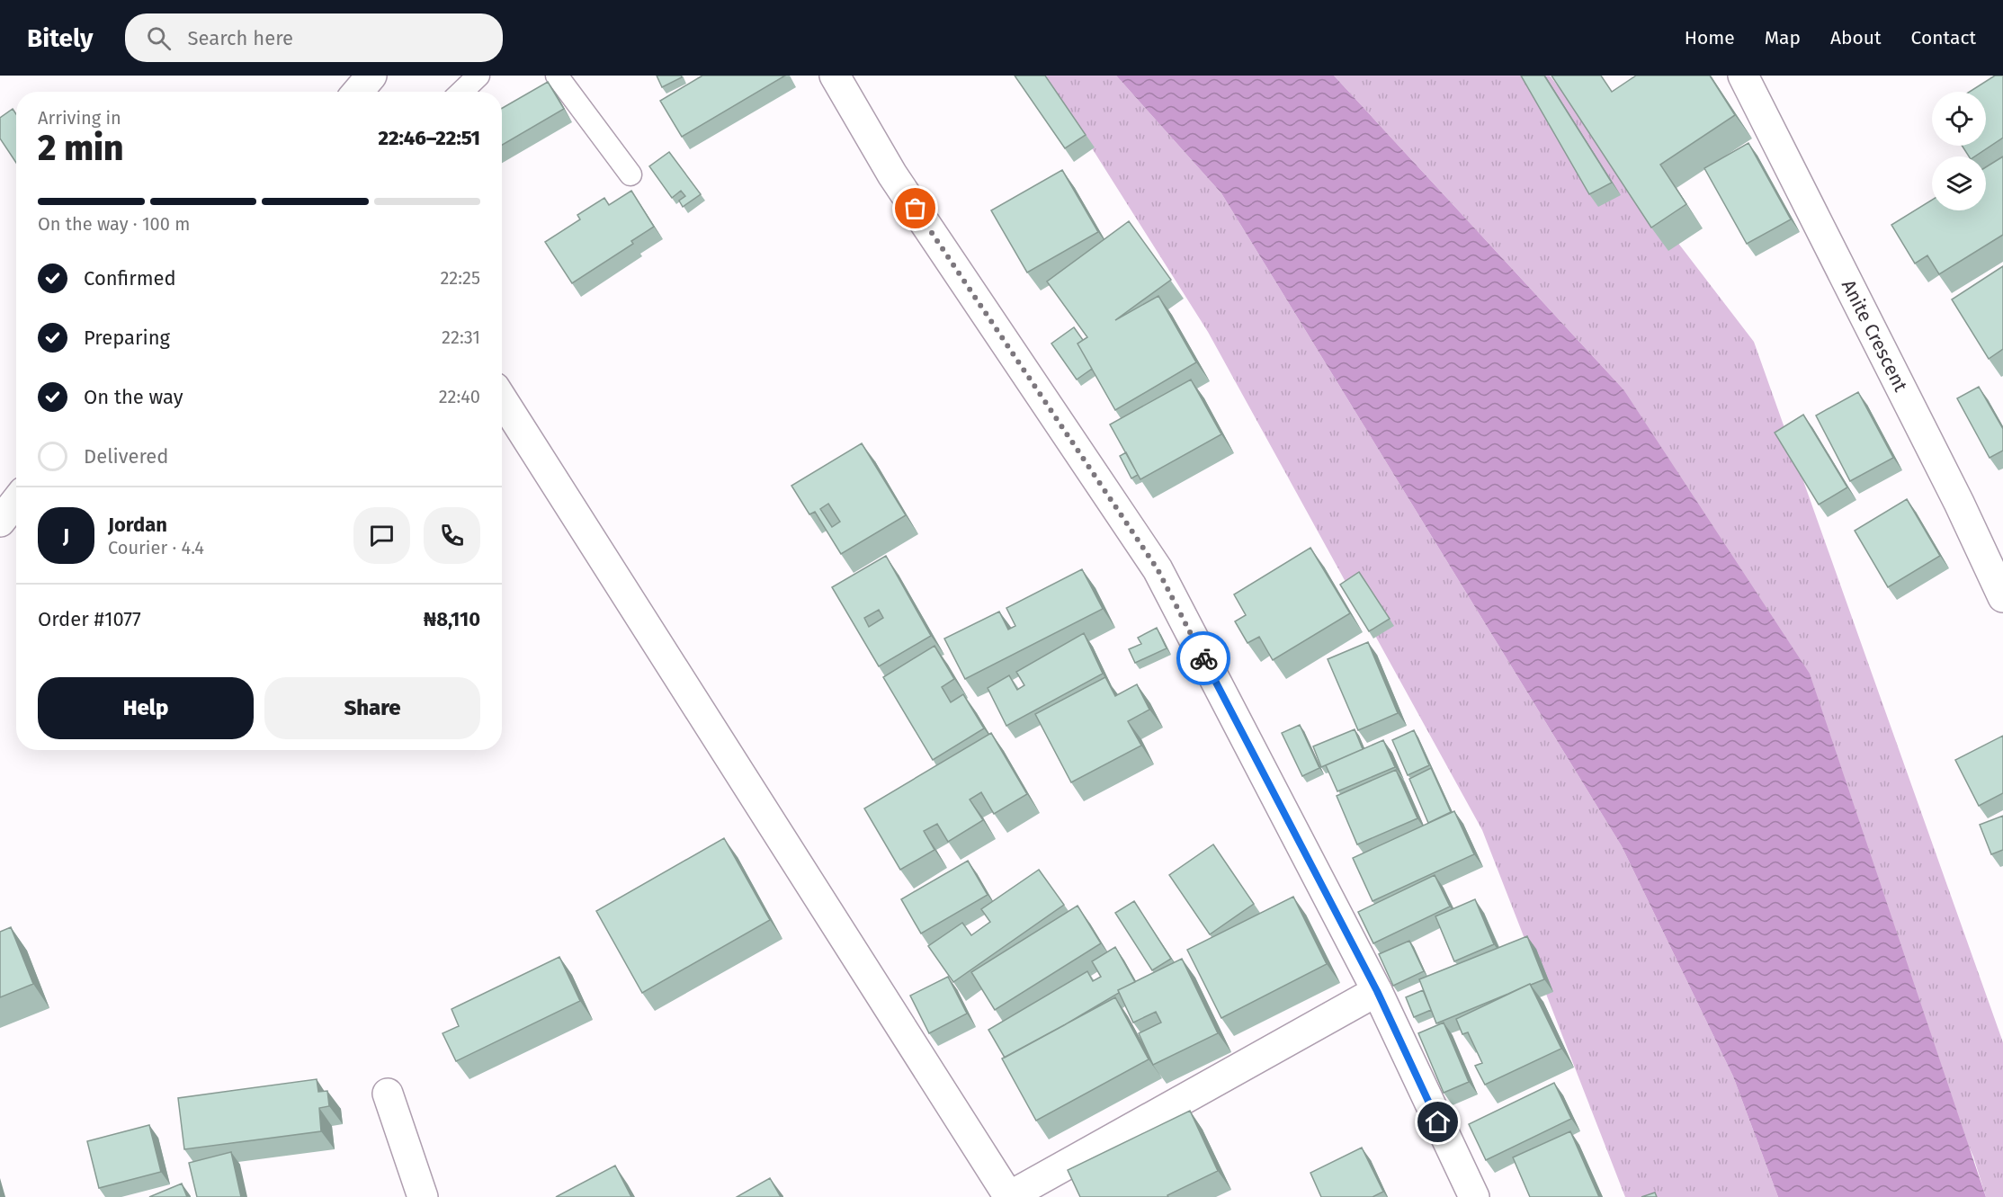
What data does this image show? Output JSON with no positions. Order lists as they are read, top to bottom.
{
  "streets": {
    "street": ["Anite Crescent"]
  },
  "page": {
    "header": "Bitely",
    "search": "Search here",
    "nav": [
      "Home",
      "Map",
      "About",
      "Contact"
    ],
    "heading": ["2 min", "Arriving in", "22:46–22:51"],
    "panel": [
      "Jordan",
      "Courier · 4.4",
      "Order #1077",
      "₦8,110"
    ],
    "bar": "On the way · 100 m",
    "list": [
      ["Confirmed", "22:25"],
      ["Preparing", "22:31"],
      ["On the way", "22:40"],
      "Delivered"
    ],
    "round": "J",
    "buttons": ["Help", "Share"]
  }
}
